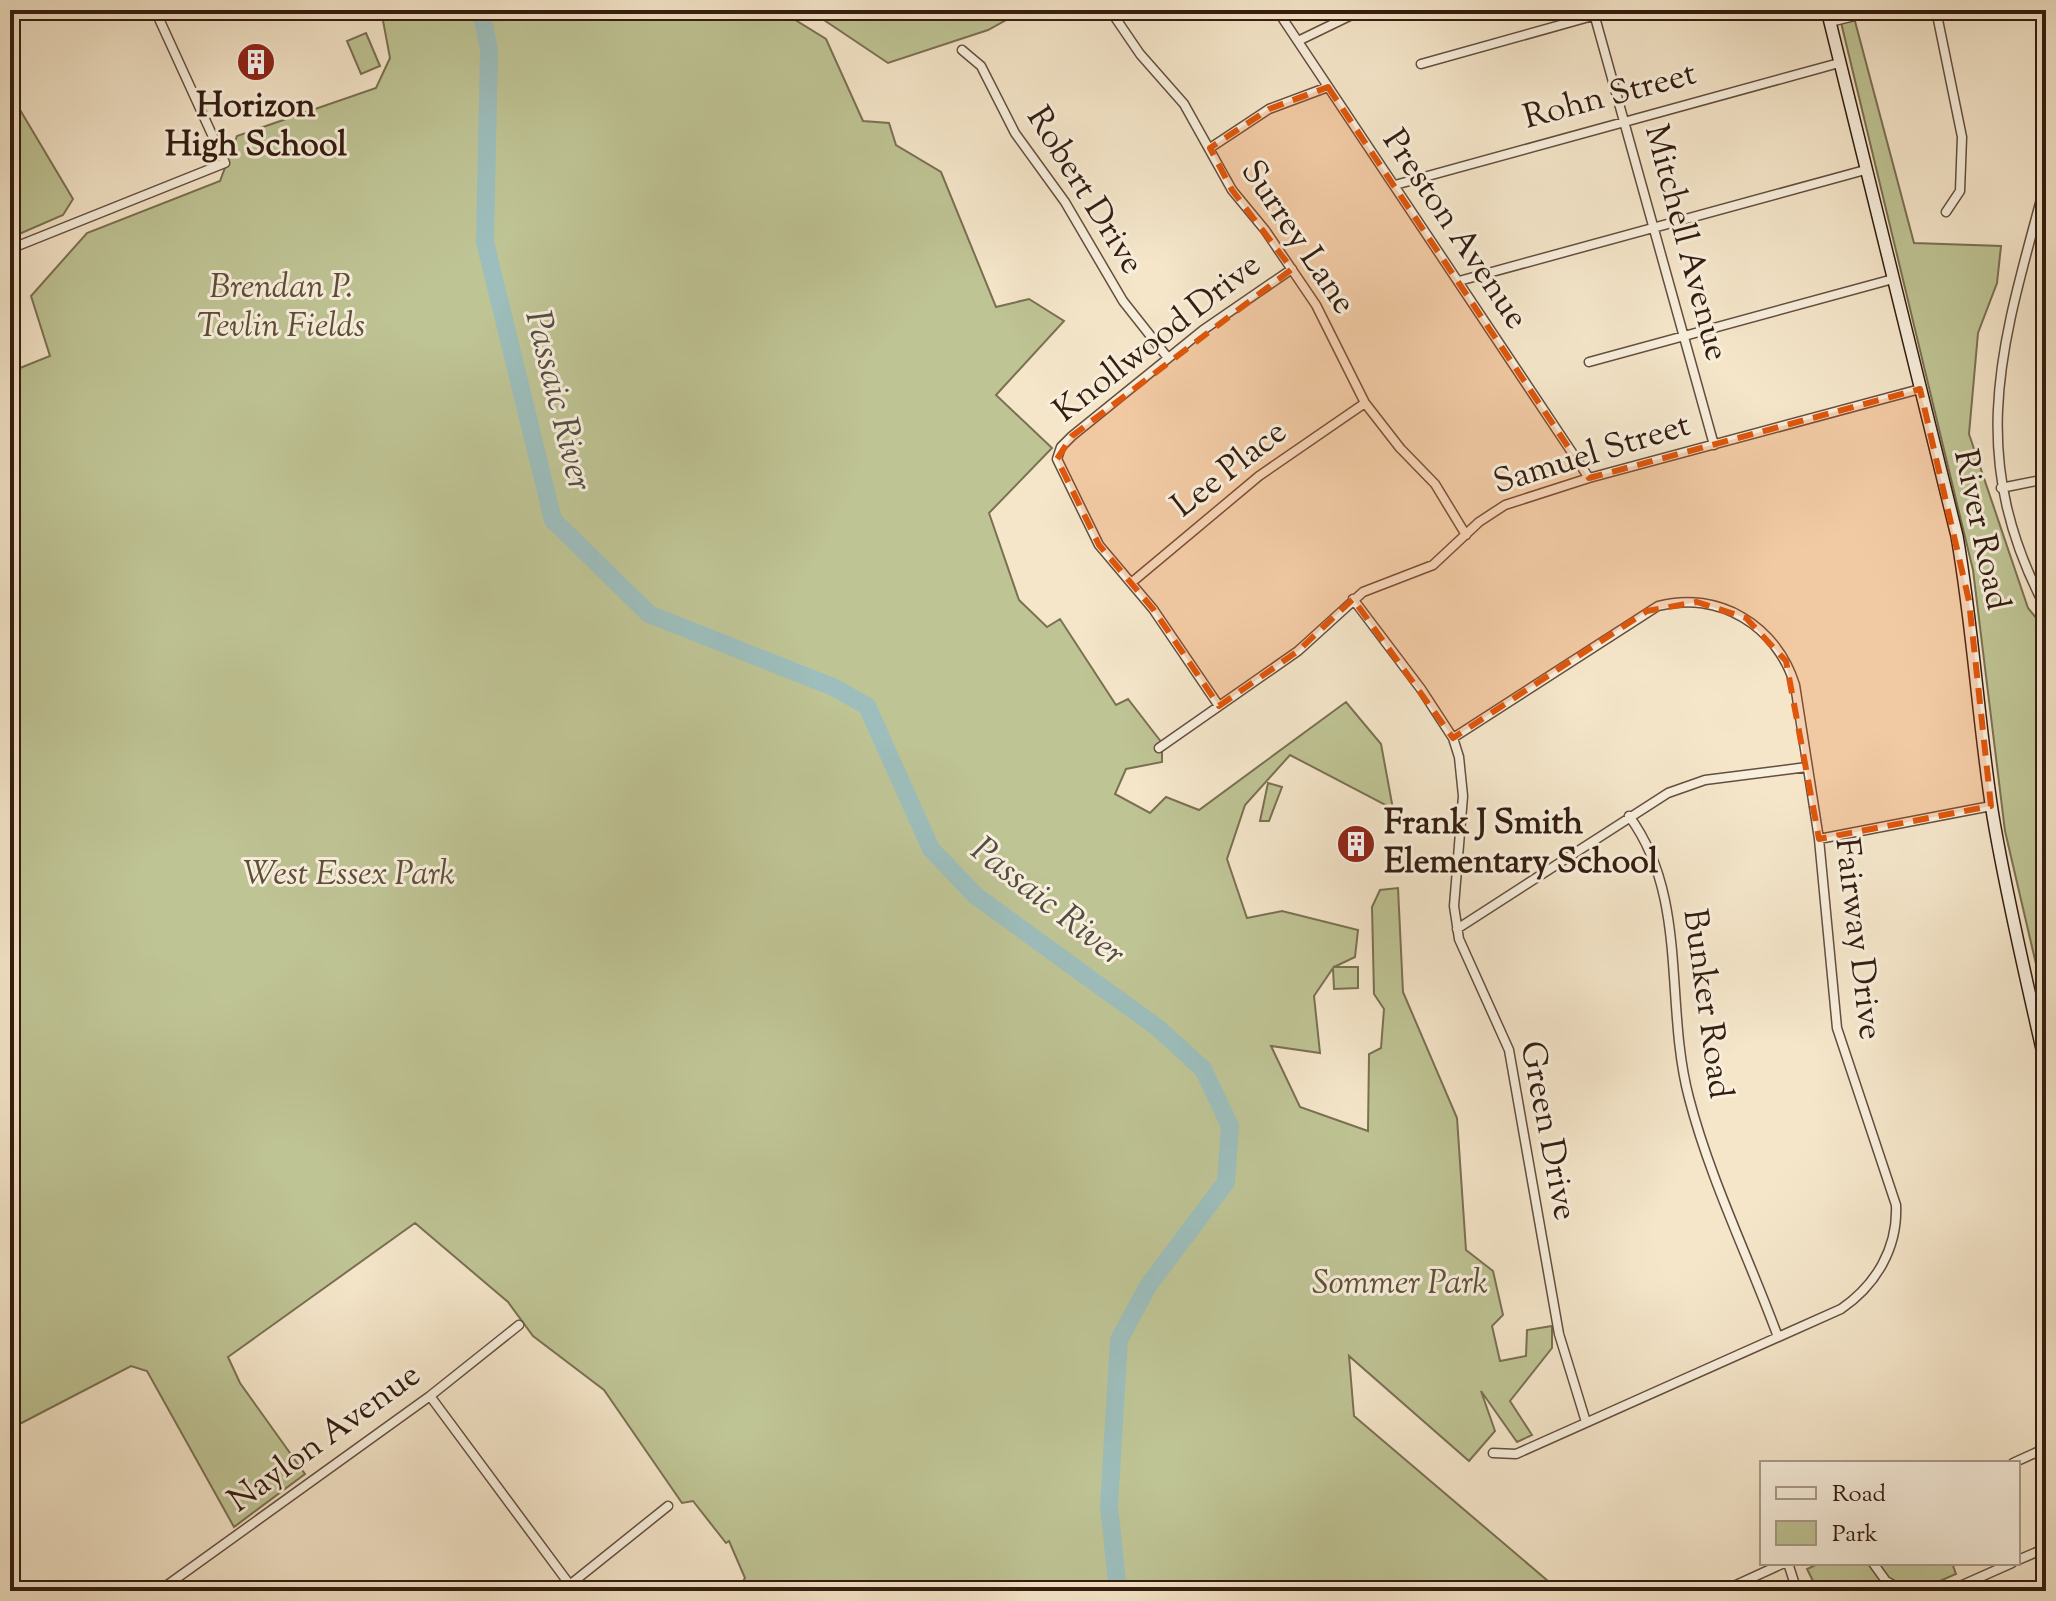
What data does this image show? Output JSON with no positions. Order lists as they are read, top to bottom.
{
  "streets": {
    "street": [
      "Rohn Street",
      "Robert Drive",
      "Preston Avenue",
      "Surrey Lane",
      "Mitchell Avenue",
      "Knollwood Drive",
      "Samuel Street",
      "Lee Place",
      "River Road",
      "Fairway Drive",
      "Bunker Road",
      "Green Drive",
      "Naylon Avenue"
    ]
  },
  "crossings": [
    ["Rohn Street", "Preston Avenue"],
    ["Rohn Street", "Mitchell Avenue"],
    ["Rohn Street", "River Road"],
    ["Robert Drive", "Knollwood Drive"],
    ["Preston Avenue", "Samuel Street"],
    ["Surrey Lane", "Knollwood Drive"],
    ["Surrey Lane", "Samuel Street"],
    ["Surrey Lane", "Lee Place"],
    ["Mitchell Avenue", "Samuel Street"],
    ["Knollwood Drive", "Lee Place"],
    ["Samuel Street", "River Road"],
    ["Samuel Street", "Green Drive"],
    ["Fairway Drive", "Bunker Road"],
    ["Fairway Drive", "Green Drive"]
  ],
  "water": ["Passaic River"],
  "parks": ["Brendan P. Tevlin Fields", "West Essex Park", "Sommer Park"],
  "places": {
    "building": ["Horizon High School", "Frank J Smith Elementary School"]
  },
  "legend": ["Road", "Park"]
}
